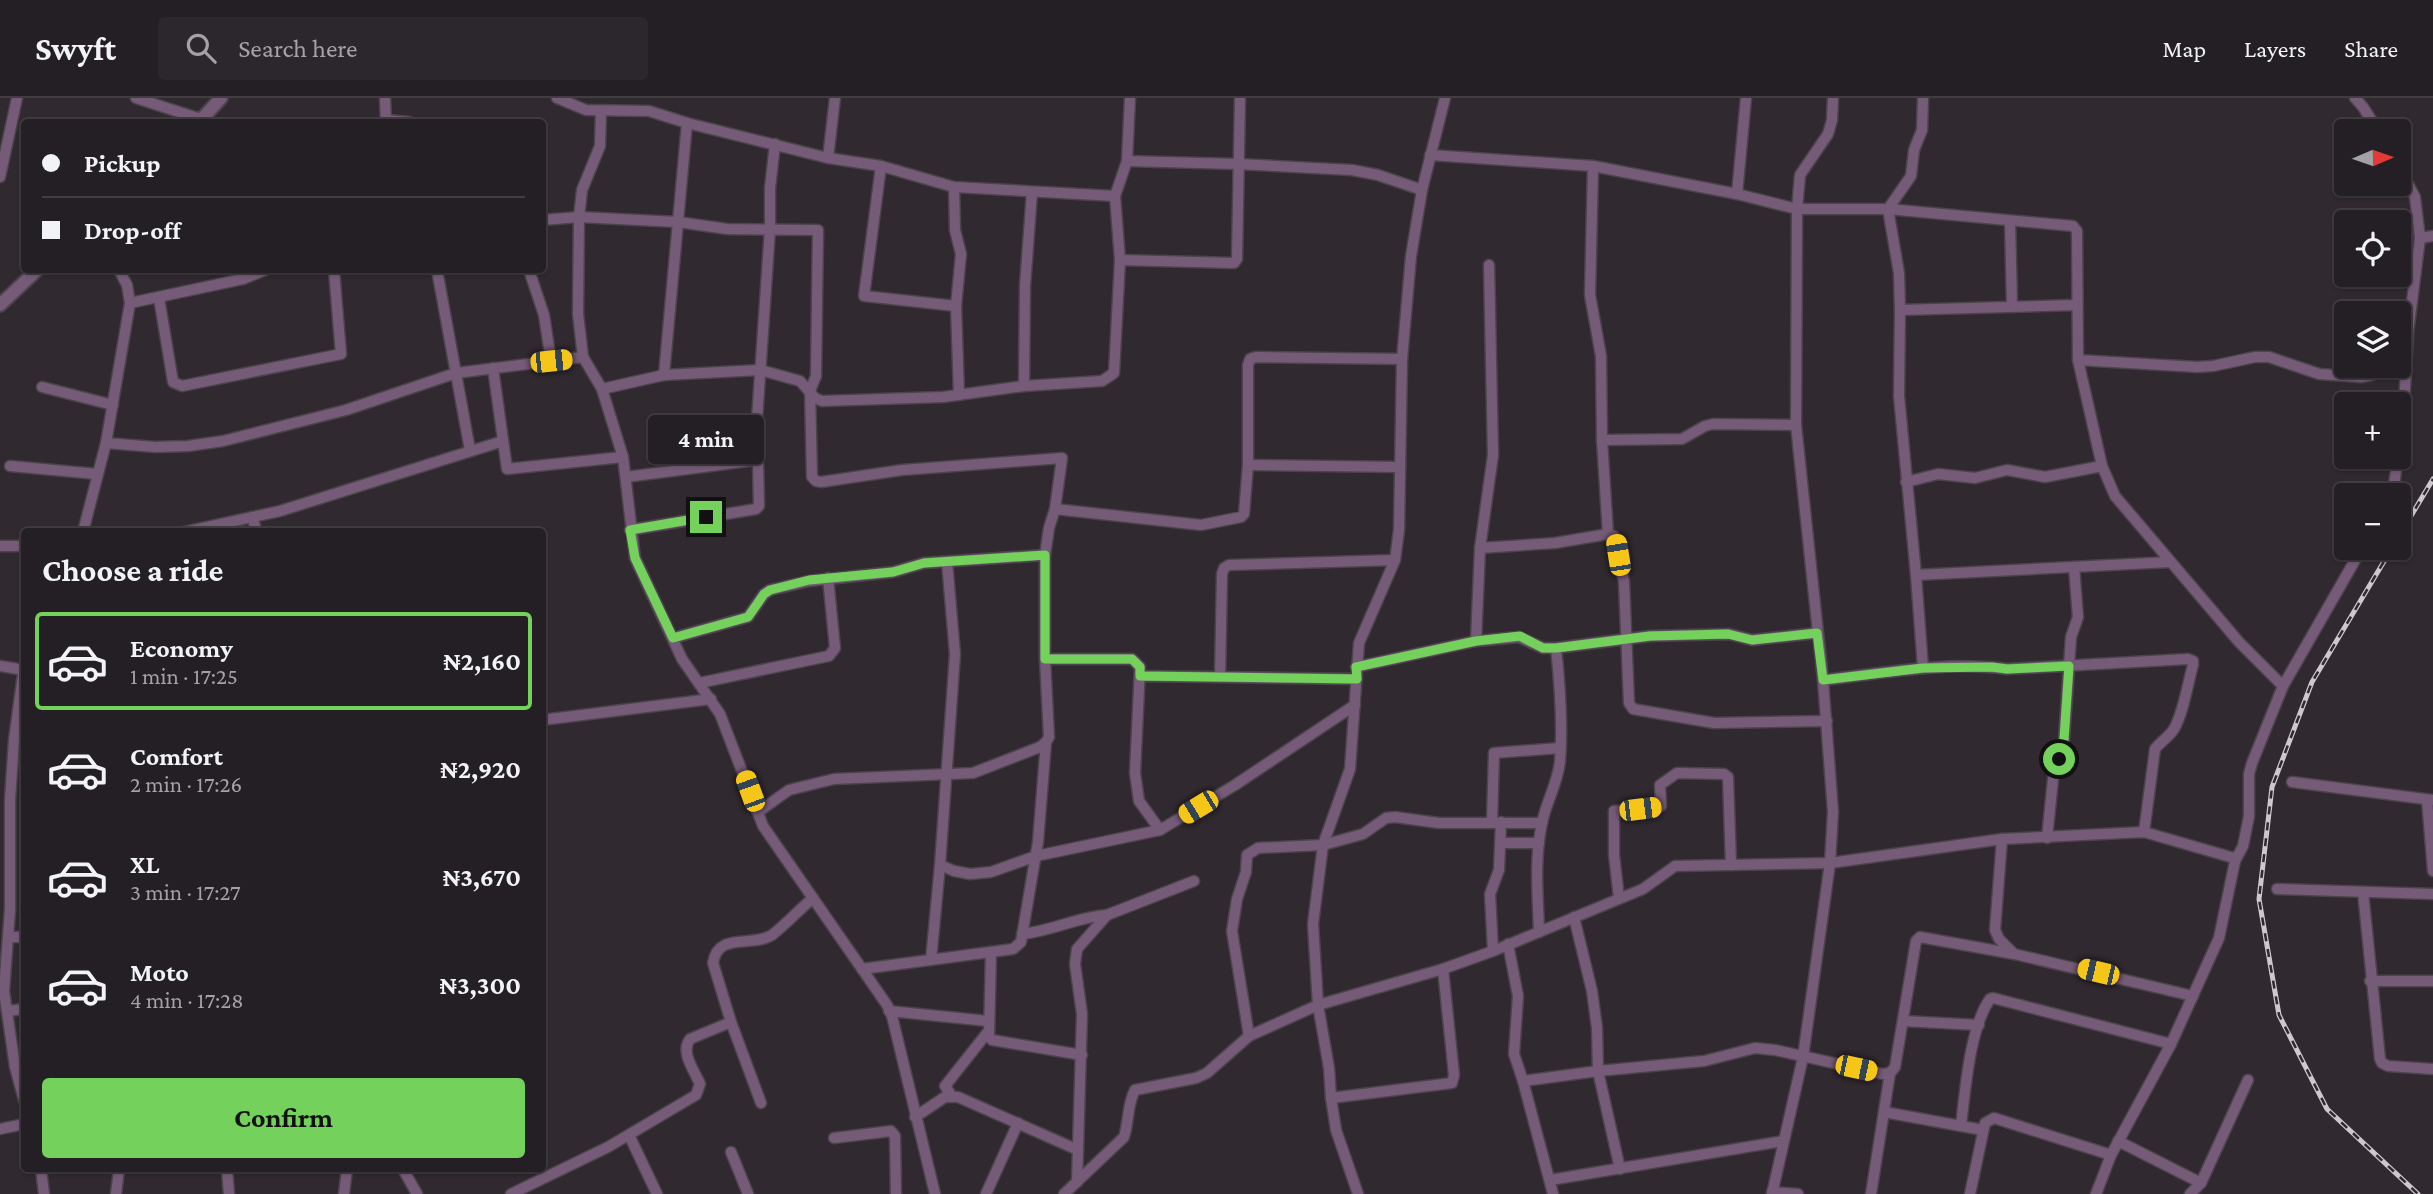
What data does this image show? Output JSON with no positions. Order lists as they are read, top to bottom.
{
  "north": "right",
  "page": {
    "header": "Swyft",
    "search": "Search here",
    "nav": ["Map", "Layers", "Share"],
    "map_buttons": ["+", "−"],
    "banner": ["Pickup", "Drop-off"],
    "bubble": "4 min",
    "heading": "Choose a ride",
    "list": [
      {
        "name": "Economy",
        "note": "1 min · 17:25",
        "value": "₦2,160"
      },
      {
        "name": "Comfort",
        "note": "2 min · 17:26",
        "value": "₦2,920"
      },
      {
        "name": "XL",
        "note": "3 min · 17:27",
        "value": "₦3,670"
      },
      {
        "name": "Moto",
        "note": "4 min · 17:28",
        "value": "₦3,300"
      }
    ],
    "buttons": "Confirm"
  }
}
